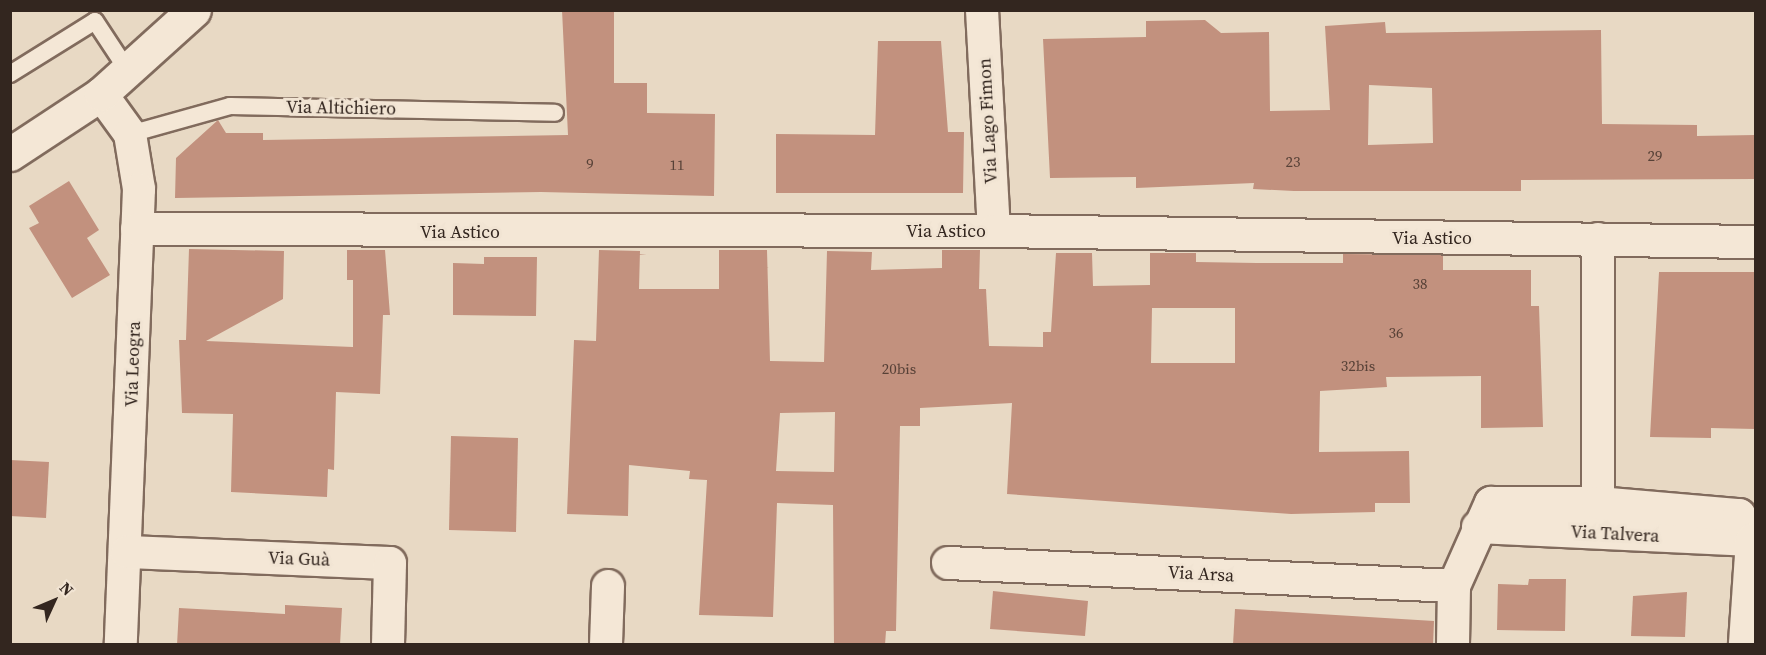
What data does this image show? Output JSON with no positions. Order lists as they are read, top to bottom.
{
  "streets": {
    "street": [
      "Via Lago Fimon",
      "Via Astico",
      "Via Leogra",
      "Via Talvera",
      "Via Guà",
      "Via Arsa"
    ],
    "lane": ["Via Altichiero"]
  },
  "crossings": [
    ["Via Altichiero", "Via Leogra"],
    ["Via Lago Fimon", "Via Astico"],
    ["Via Astico", "Via Leogra"],
    ["Via Astico", "Via Talvera"],
    ["Via Leogra", "Via Guà"],
    ["Via Talvera", "Via Arsa"]
  ],
  "house_numbers": [
    "29",
    "23",
    "9",
    "11",
    "38",
    "36",
    "32bis",
    "20bis"
  ],
  "north": "top right"
}
